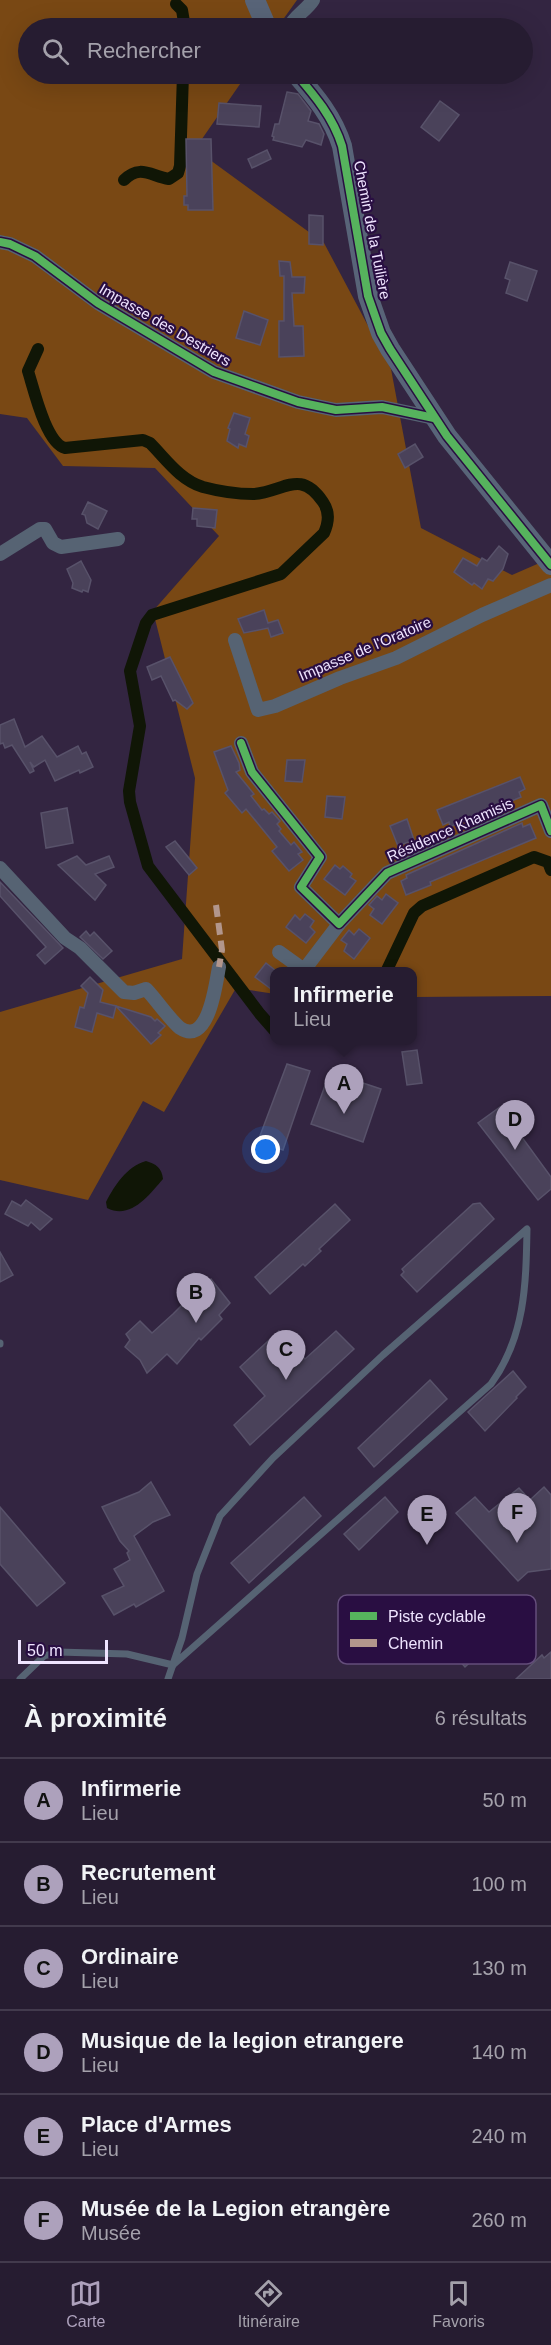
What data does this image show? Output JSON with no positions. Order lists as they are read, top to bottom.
{
  "streets": {
    "street": [
      "Chemin de la Tuilière",
      "Impasse des Destriers",
      "Impasse de l'Oratoire",
      "Résidence Khamisis"
    ]
  },
  "crossings": [
    ["Chemin de la Tuilière", "Impasse des Destriers"]
  ],
  "legend": ["Piste cyclable", "Chemin"],
  "scale_bar": "50 m",
  "page": {
    "search": "Rechercher",
    "popup": ["Infirmerie", "Lieu"],
    "pins": [
      "A",
      "D",
      "B",
      "C",
      "F",
      "E"
    ],
    "scale": "50 m",
    "heading": ["À proximité", "6 résultats"],
    "list": [
      {
        "mark": "A",
        "name": "Infirmerie",
        "note": "Lieu",
        "value": "50 m"
      },
      {
        "mark": "B",
        "name": "Recrutement",
        "note": "Lieu",
        "value": "100 m"
      },
      {
        "mark": "C",
        "name": "Ordinaire",
        "note": "Lieu",
        "value": "130 m"
      },
      {
        "mark": "D",
        "name": "Musique de la legion etrangere",
        "note": "Lieu",
        "value": "140 m"
      },
      {
        "mark": "E",
        "name": "Place d'Armes",
        "note": "Lieu",
        "value": "240 m"
      },
      {
        "mark": "F",
        "name": "Musée de la Legion etrangère",
        "note": "Musée",
        "value": "260 m"
      }
    ],
    "nav": ["Carte", "Itinéraire", "Favoris"]
  }
}
